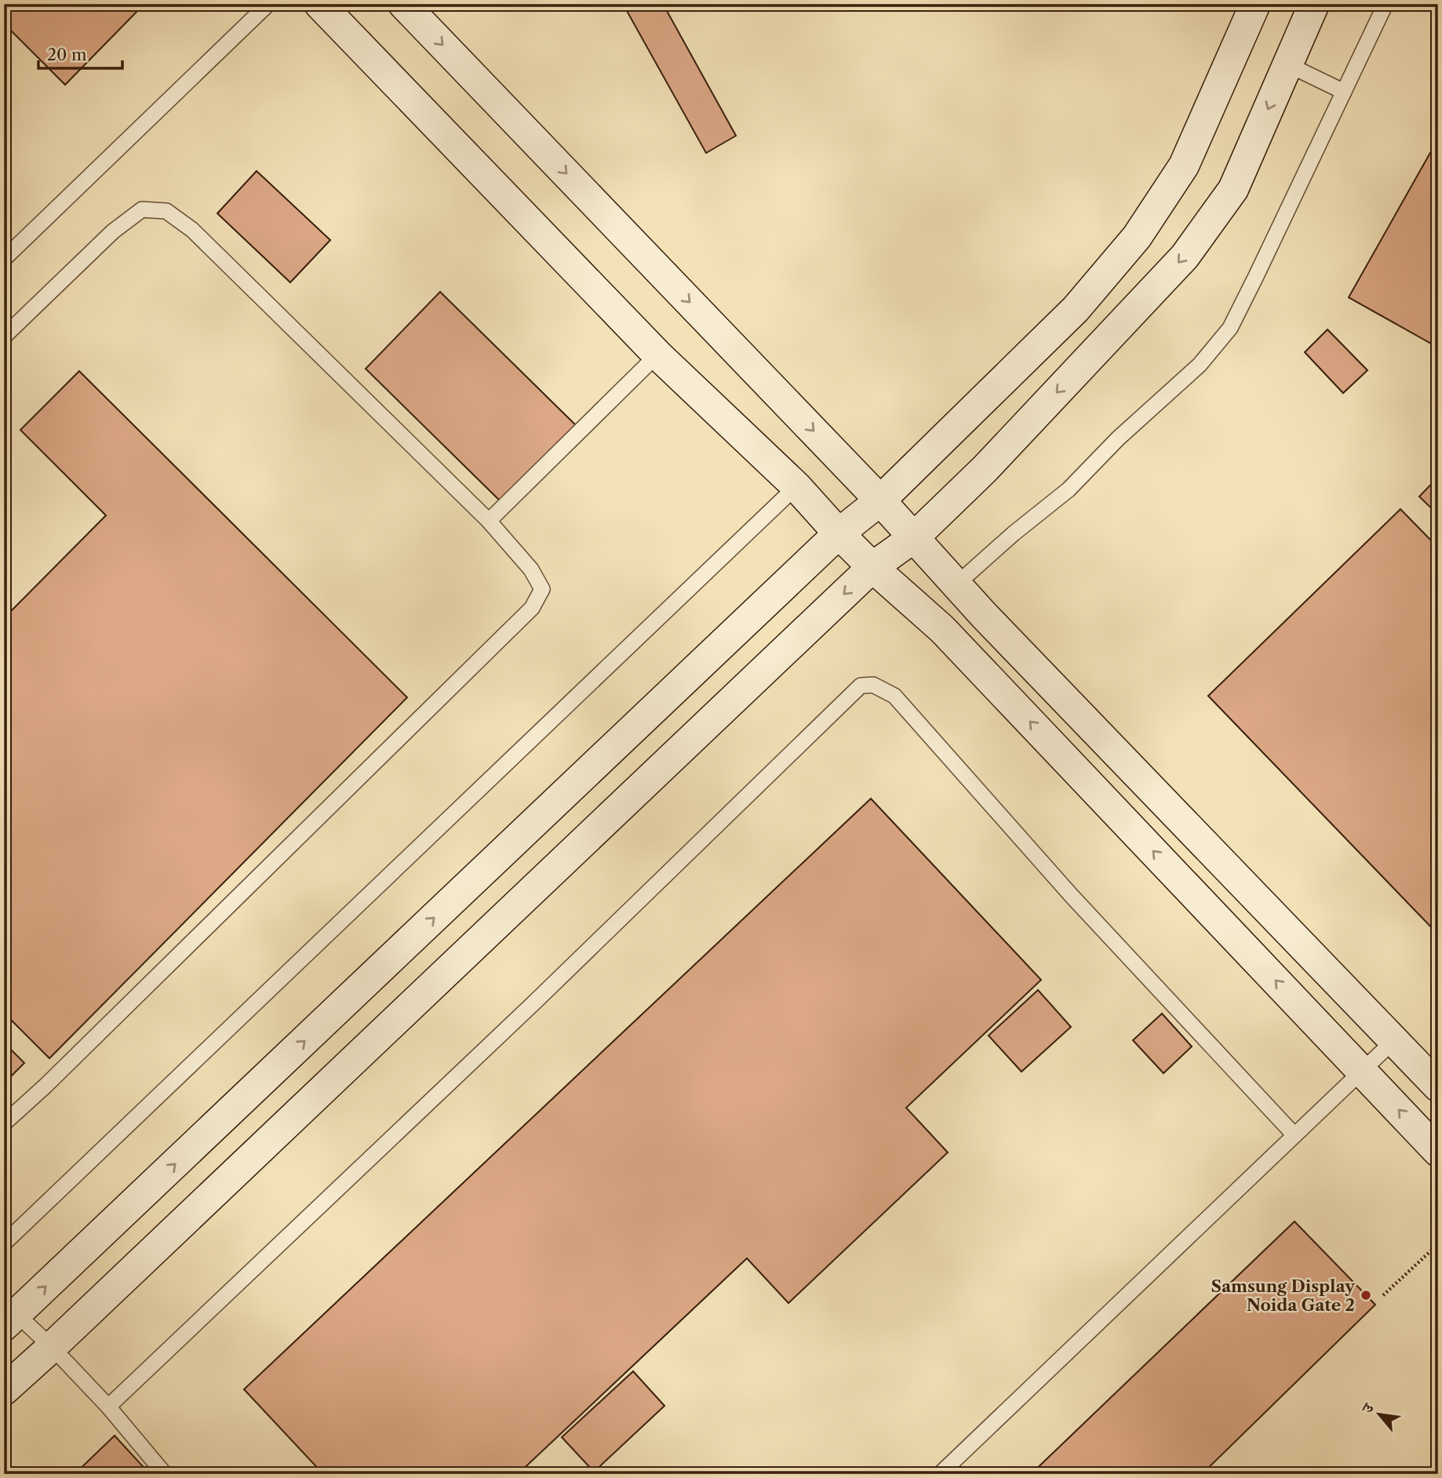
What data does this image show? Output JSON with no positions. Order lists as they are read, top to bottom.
{
  "places": ["Samsung Display Noida Gate 2"],
  "scale_bar": "20 m",
  "north": "top left"
}
